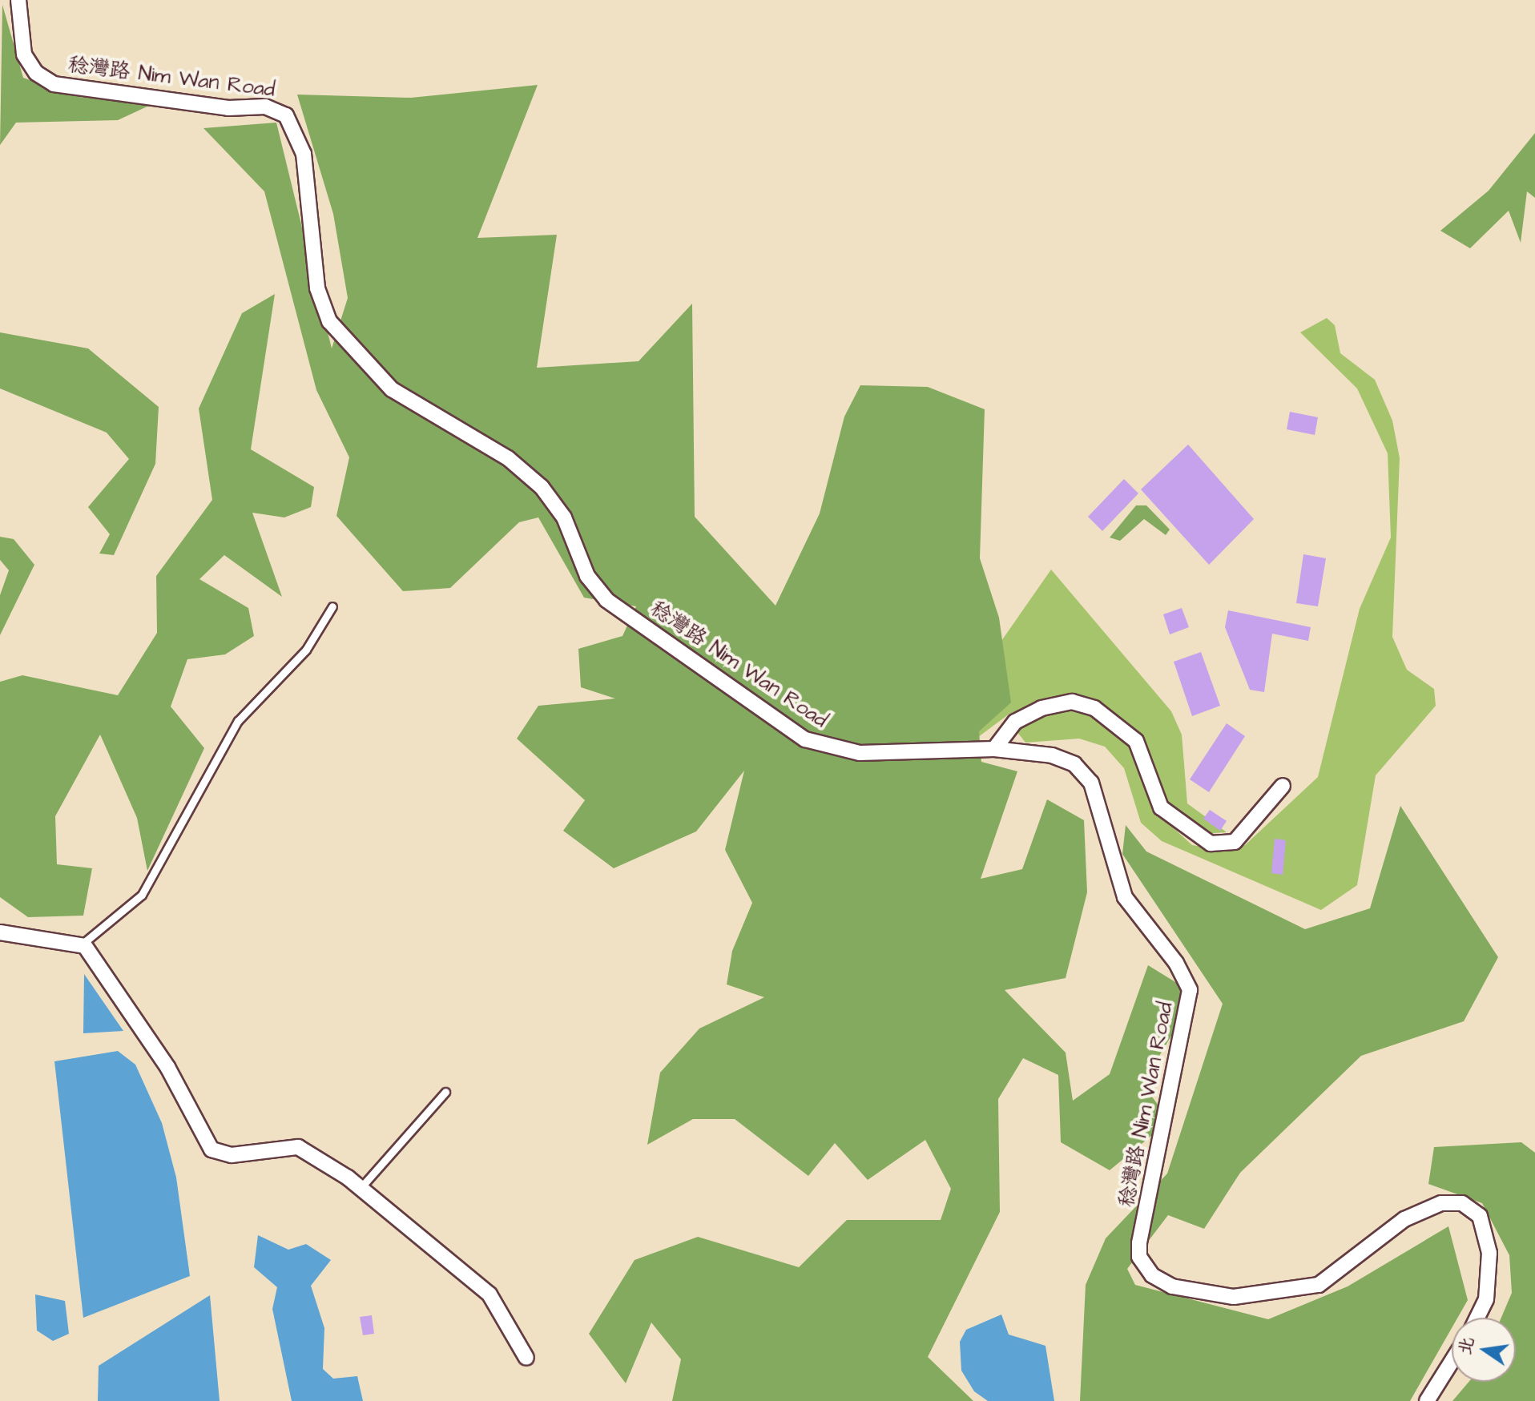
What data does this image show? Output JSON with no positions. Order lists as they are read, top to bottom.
{
  "streets": {
    "street": ["稔灣路 Nim Wan Road"]
  },
  "north": "left"
}
